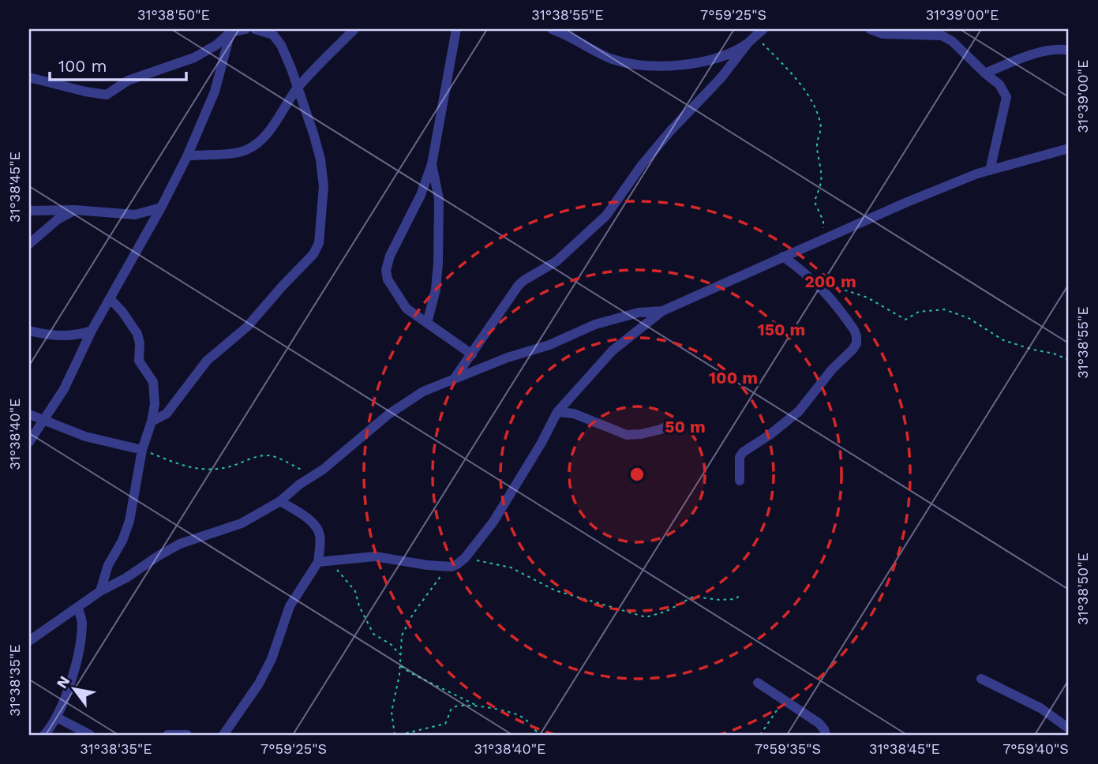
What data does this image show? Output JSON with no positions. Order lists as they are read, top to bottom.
{
  "scale_bar": "100 m",
  "north": "top left",
  "coordinates": [
    "31°38'50\"E",
    "31°38'55\"E",
    "7°59'25\"S",
    "31°39'00\"E",
    "31°38'45\"E",
    "31°38'40\"E",
    "31°38'35\"E",
    "7°59'35\"S",
    "7°59'40\"S"
  ],
  "rings": [
    "200 m",
    "150 m",
    "100 m",
    "50 m"
  ]
}
